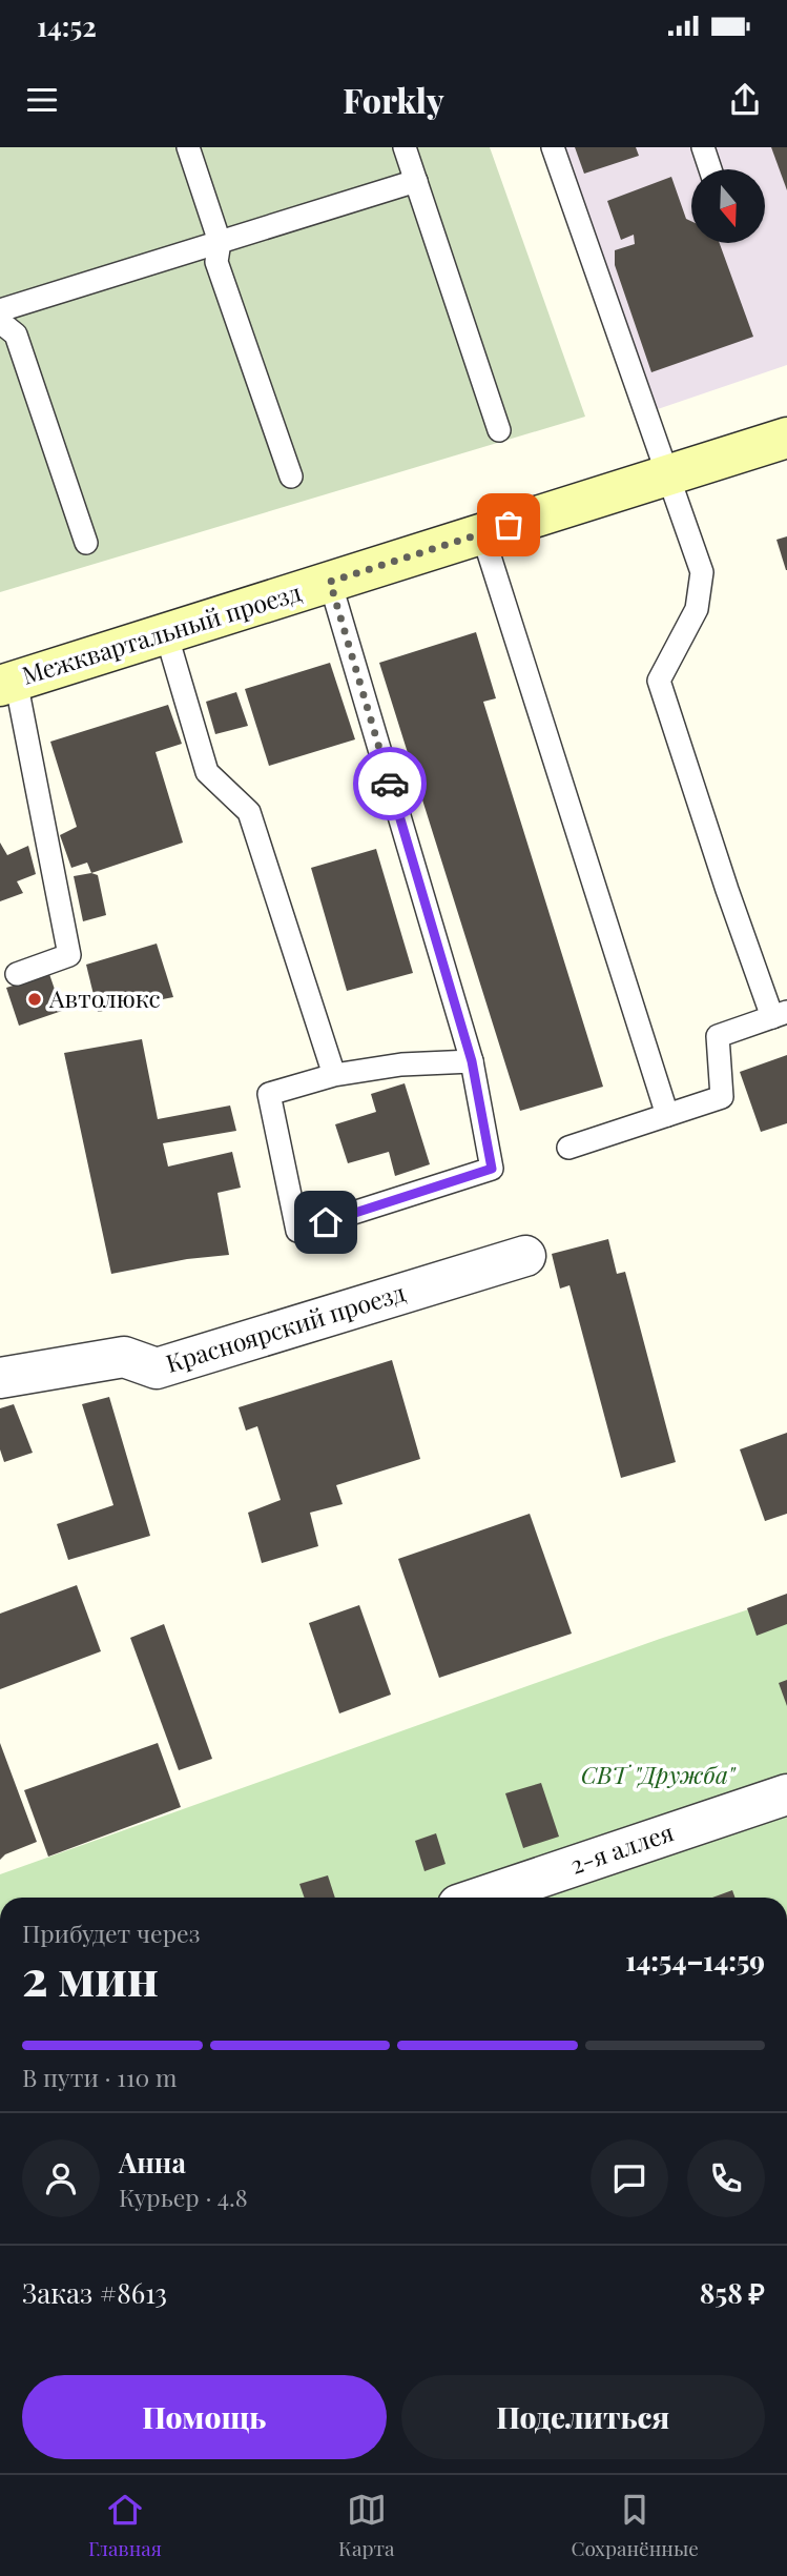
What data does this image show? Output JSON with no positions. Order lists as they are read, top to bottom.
{
  "streets": {
    "main road": ["Межквартальный проезд"],
    "street": ["Красноярский проезд", "2-я аллея"]
  },
  "parks": ["СВТ \"Дружба\""],
  "places": ["Автолюкс"],
  "north": "bottom",
  "page": {
    "status": "14:52",
    "header": "Forkly",
    "heading": ["2 мин", "Прибудет через", "14:54–14:59"],
    "panel": [
      "Анна",
      "Курьер · 4.8",
      "Заказ #8613",
      "858 ₽"
    ],
    "bar": "В пути · 110 m",
    "buttons": ["Помощь", "Поделиться"],
    "tabs": ["Главная", "Карта", "Сохранённые"]
  }
}
